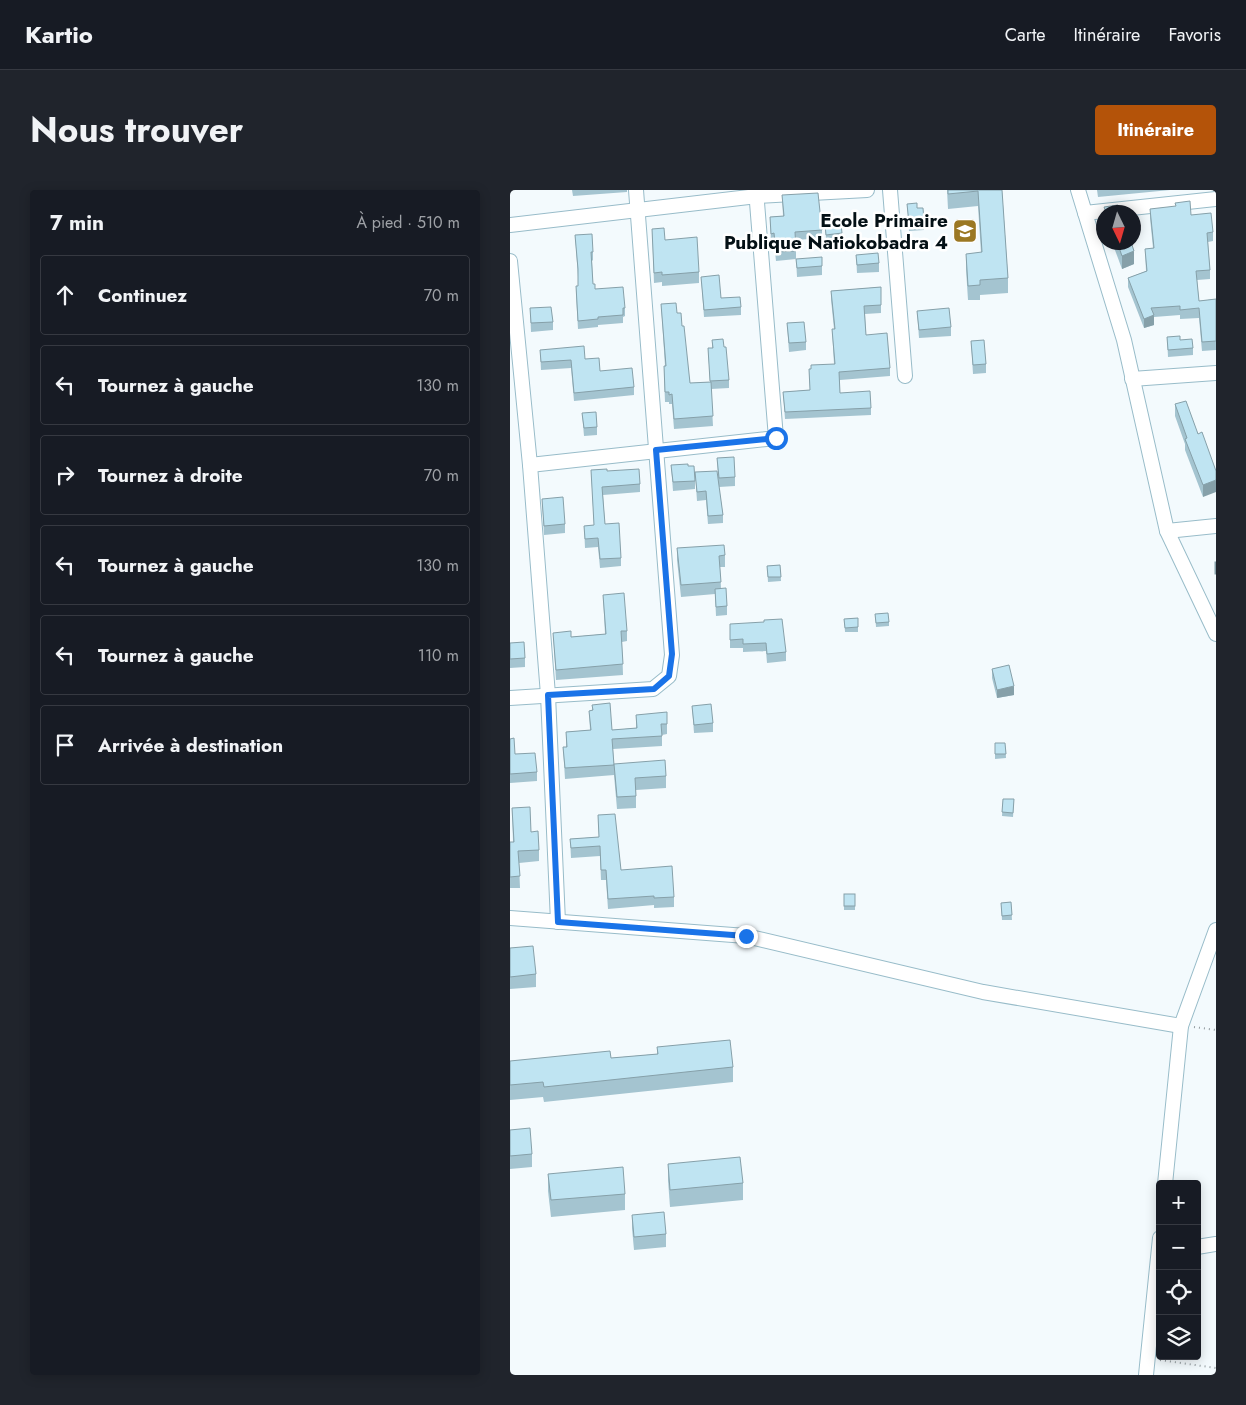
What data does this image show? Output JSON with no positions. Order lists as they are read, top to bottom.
{
  "places": {
    "school or university": ["Ecole Primaire Publique Natiokobadra 4"]
  },
  "north": "bottom",
  "page": {
    "header": "Kartio",
    "nav": ["Carte", "Itinéraire", "Favoris"],
    "title": "Nous trouver",
    "buttons": "Itinéraire",
    "heading": ["7 min", "À pied · 510 m"],
    "list": [
      ["Continuez", "70 m"],
      ["Tournez à gauche", "130 m"],
      ["Tournez à droite", "70 m"],
      ["Tournez à gauche", "130 m"],
      ["Tournez à gauche", "110 m"],
      "Arrivée à destination"
    ],
    "map_buttons": ["+", "−"]
  }
}
